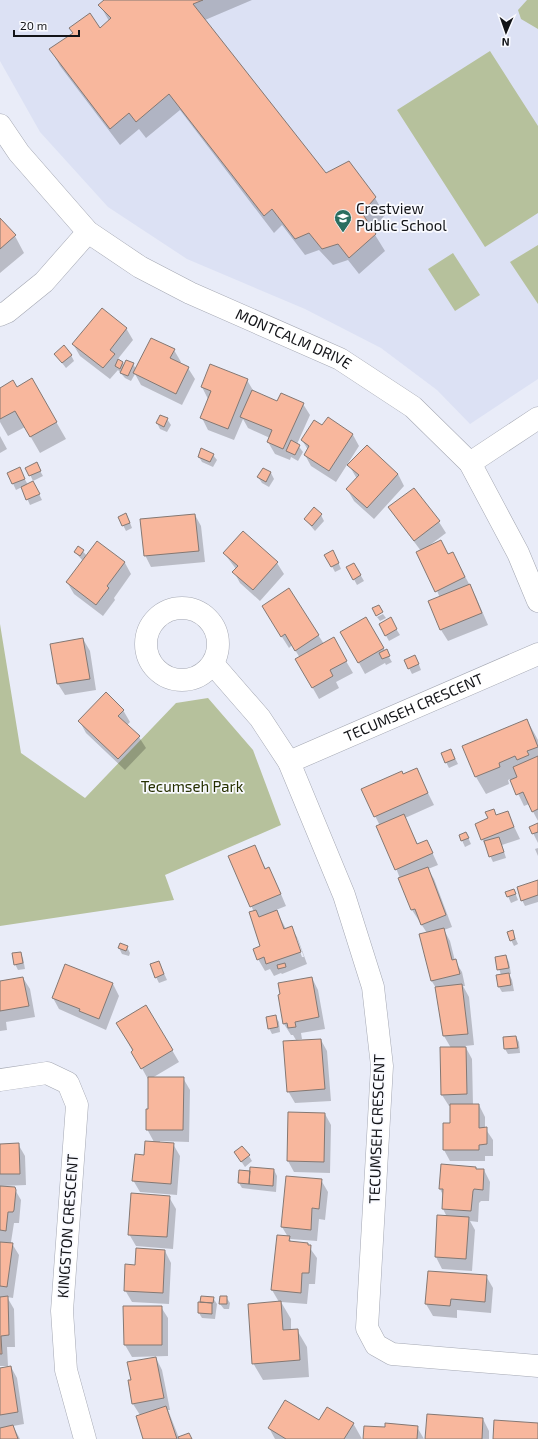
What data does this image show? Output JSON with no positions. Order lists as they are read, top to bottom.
{
  "streets": {
    "street": ["MONTCALM DRIVE", "TECUMSEH CRESCENT", "KINGSTON CRESCENT"]
  },
  "parks": ["Tecumseh Park"],
  "places": {
    "school or university": ["Crestview Public School"]
  },
  "scale_bar": "20 m",
  "north": "bottom"
}
